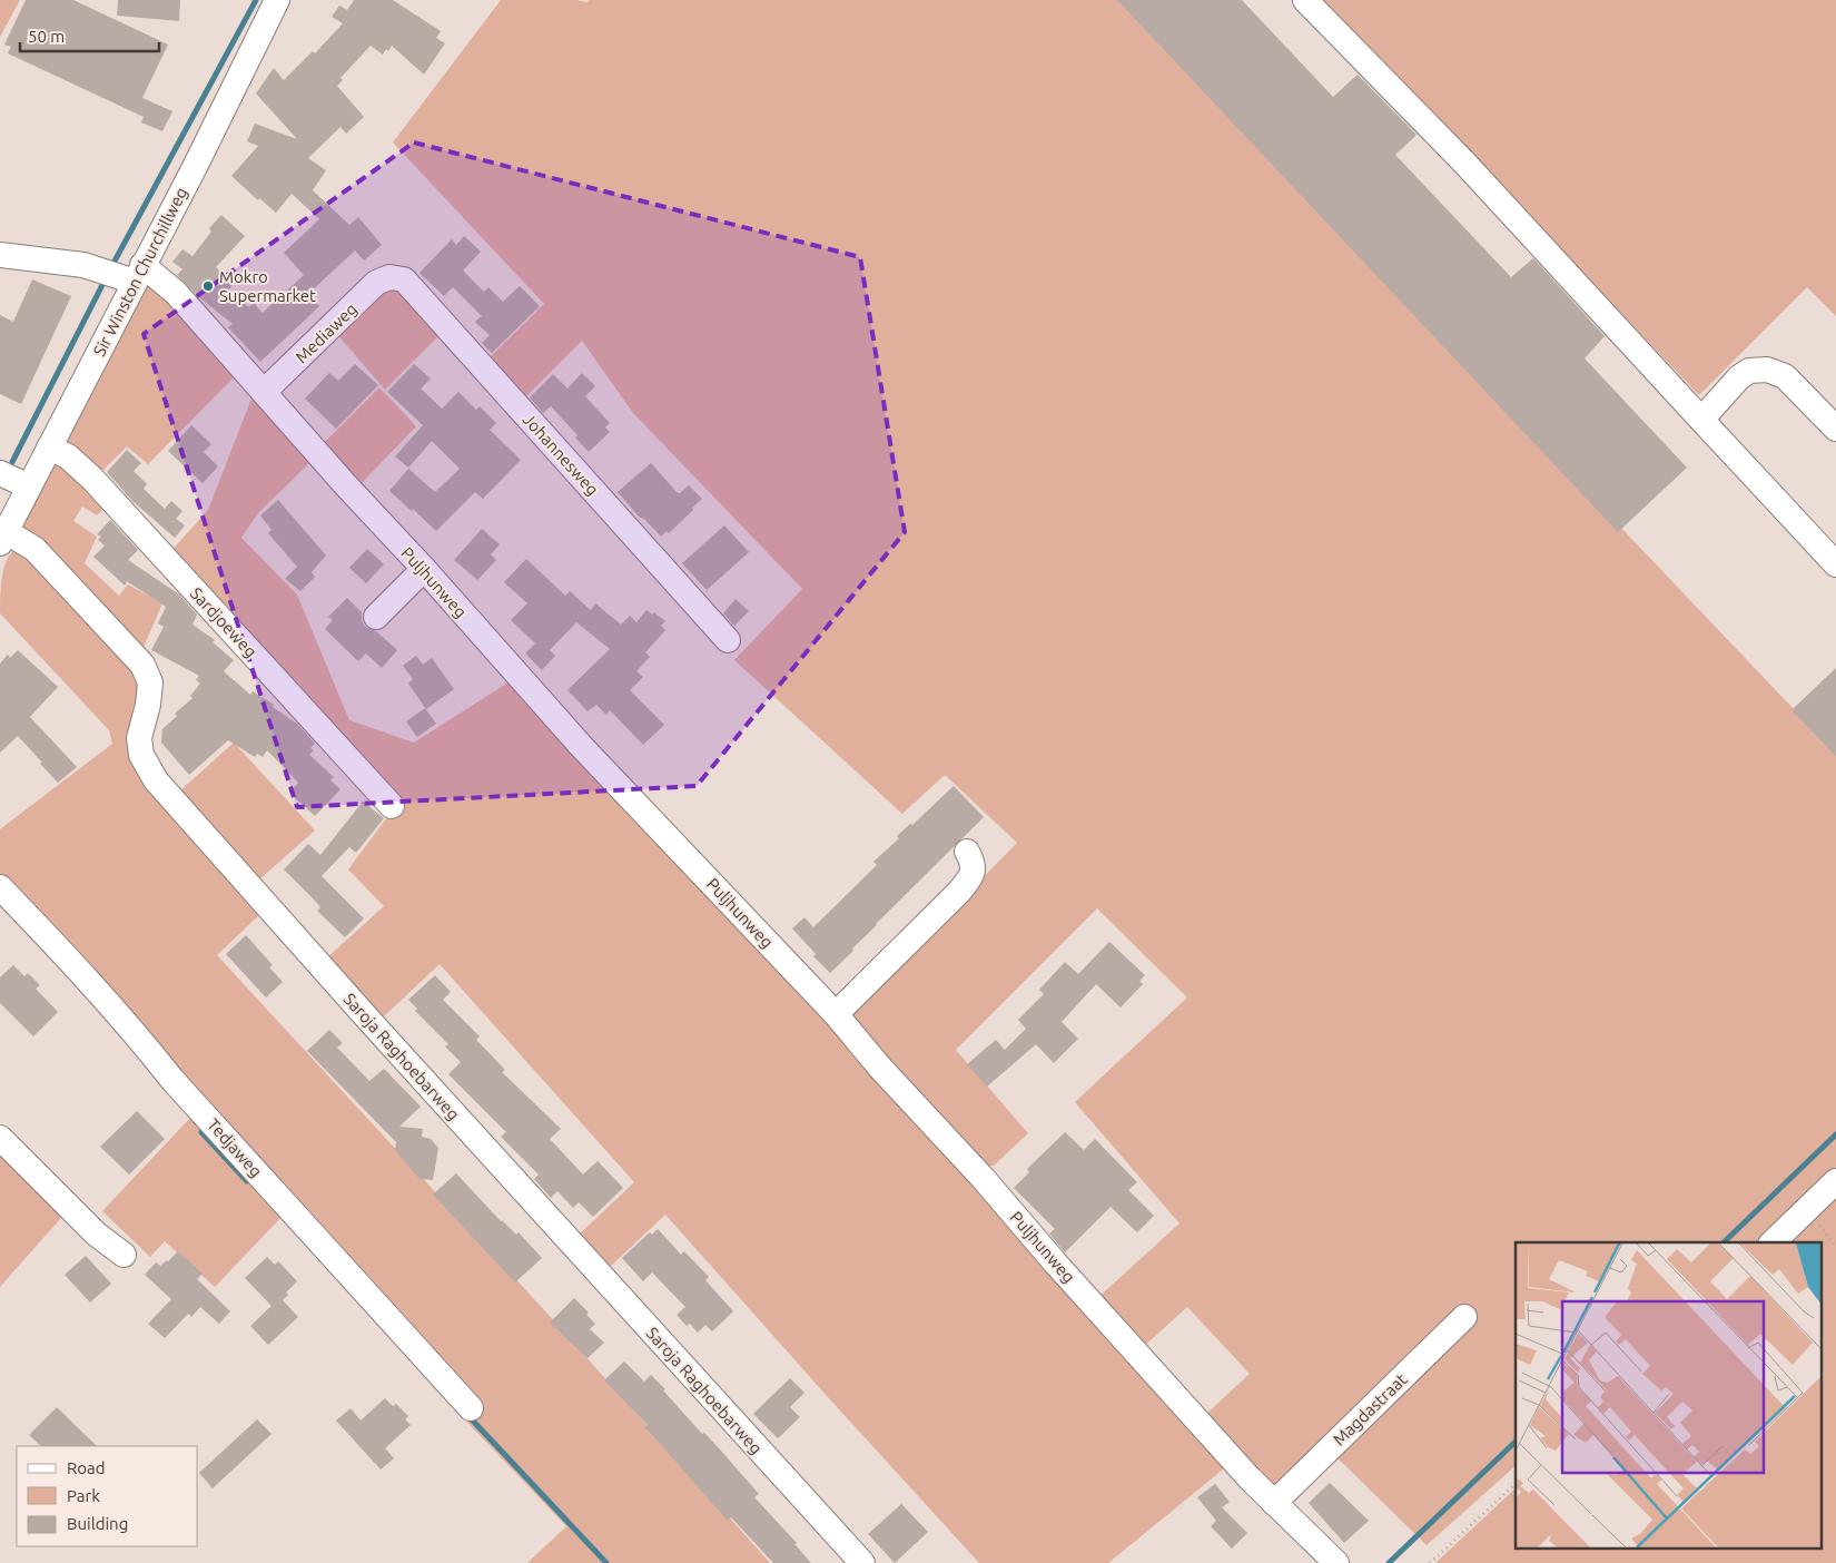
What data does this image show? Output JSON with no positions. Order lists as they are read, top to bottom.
{
  "streets": {
    "street": [
      "Sir Winston Churchillweg",
      "Mediaweg",
      "Johannesweg",
      "Puljhunweg",
      "Sardjoeweg",
      "Saroja Raghoebarweg",
      "Tedjaweg",
      "Magdastraat"
    ]
  },
  "crossings": [
    ["Sir Winston Churchillweg", "Puljhunweg"],
    ["Sir Winston Churchillweg", "Sardjoeweg"],
    ["Sir Winston Churchillweg", "Saroja Raghoebarweg"],
    ["Mediaweg", "Johannesweg"],
    ["Mediaweg", "Puljhunweg"],
    ["Puljhunweg", "Magdastraat"]
  ],
  "places": ["Mokro Supermarket"],
  "legend": ["Road", "Park", "Building"],
  "scale_bar": "50 m"
}
